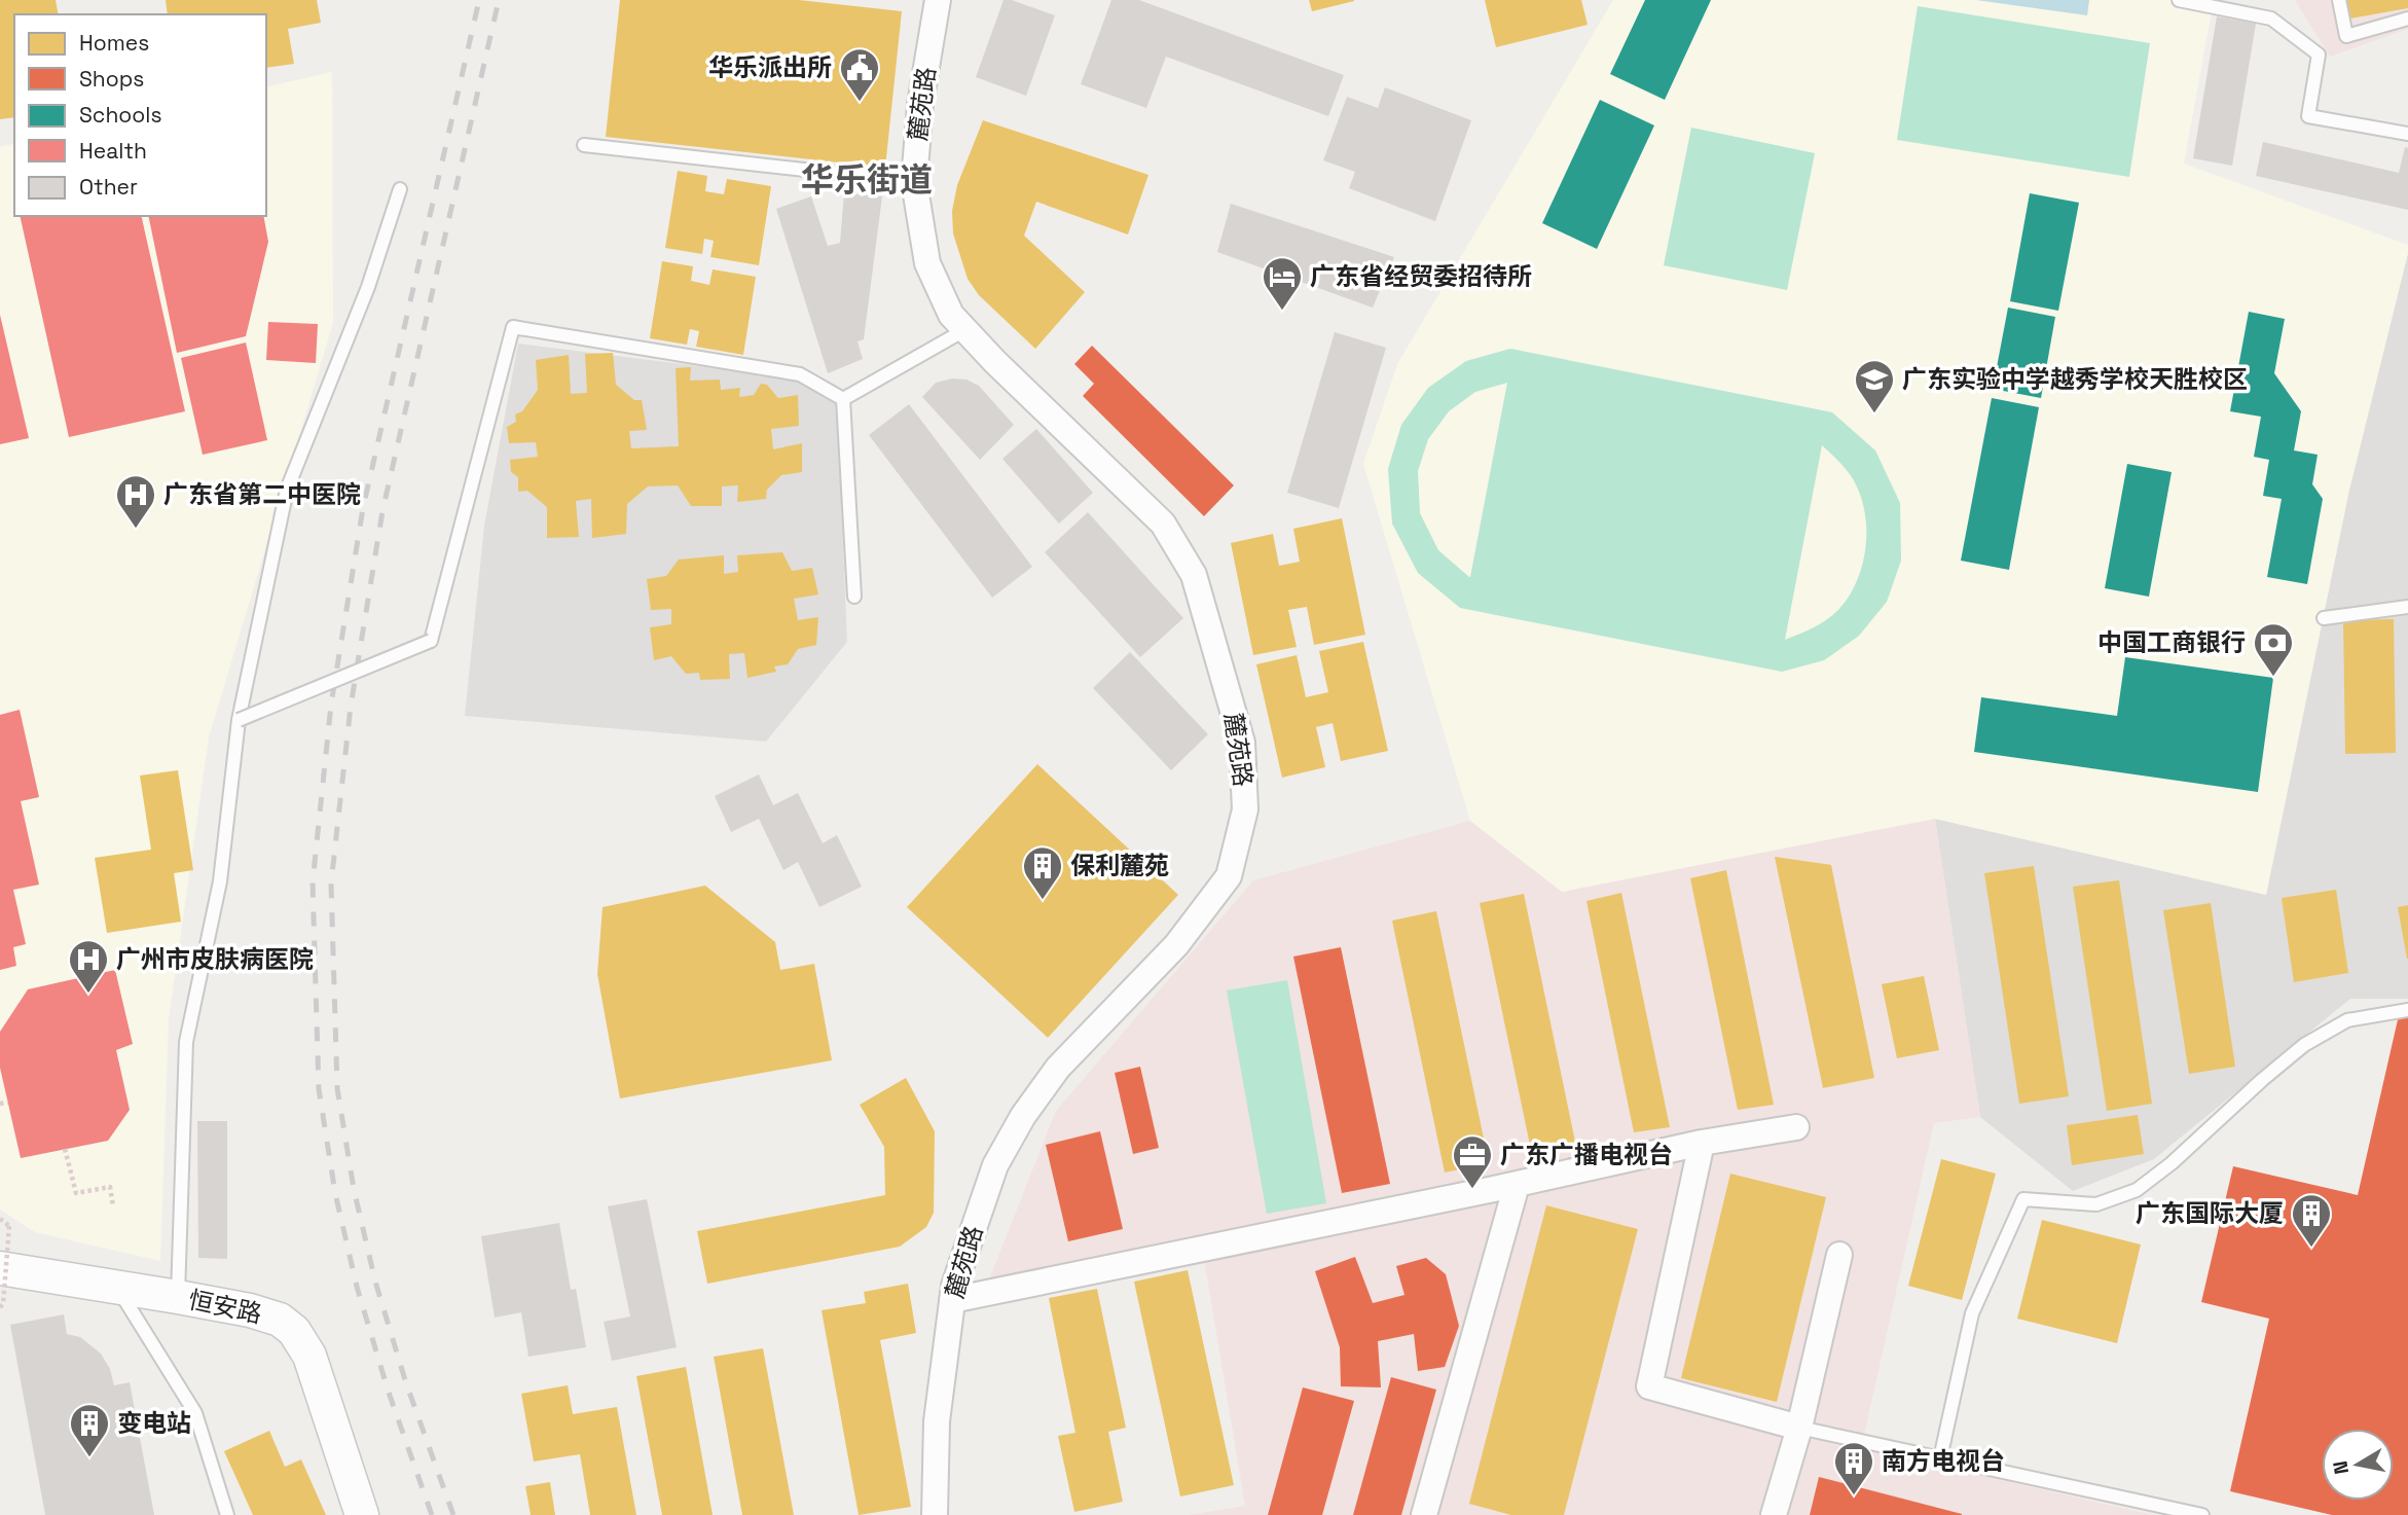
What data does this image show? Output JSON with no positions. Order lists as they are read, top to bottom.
{
  "streets": {
    "street": ["麓苑路", "恒安路"]
  },
  "districts": ["华乐街道"],
  "places": {
    "public building": ["华乐派出所"],
    "hotel": ["广东省经贸委招待所"],
    "school or university": ["广东实验中学越秀学校天胜校区"],
    "hospital": ["广东省第二中医院", "广州市皮肤病医院"],
    "bank": ["中国工商银行"],
    "building": [
      "保利麓苑",
      "广东国际大厦",
      "变电站",
      "南方电视台"
    ],
    "office": ["广东广播电视台"]
  },
  "legend": [
    "Homes",
    "Shops",
    "Schools",
    "Health",
    "Other"
  ],
  "north": "left"
}
